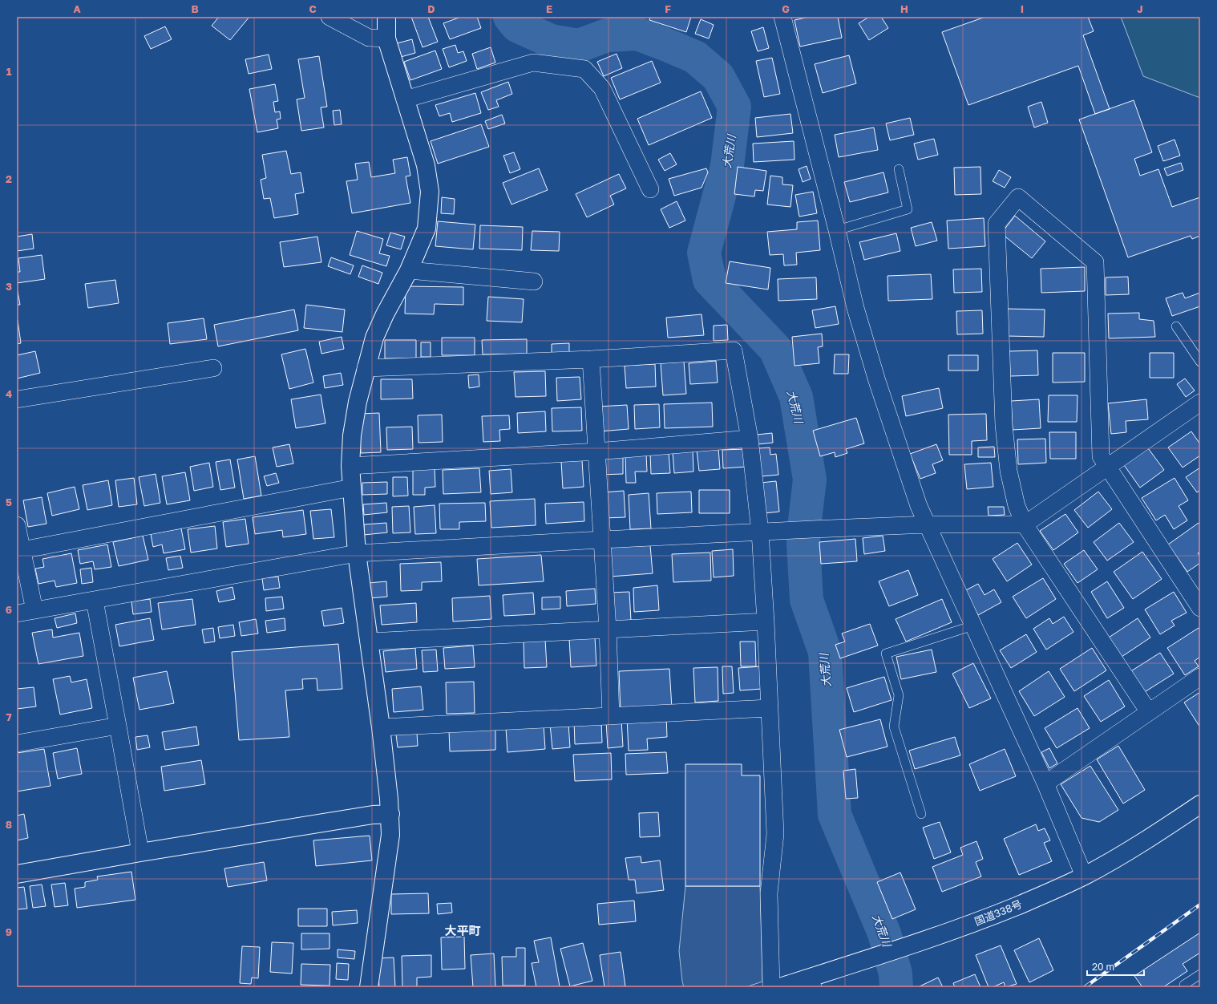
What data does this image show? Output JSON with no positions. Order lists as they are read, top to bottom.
{
  "streets": {
    "main road": ["国道338号"]
  },
  "districts": ["大平町"],
  "water": ["大荒川"],
  "scale_bar": "20 m",
  "grid": {
    "columns": [
      "A",
      "B",
      "C",
      "D",
      "E",
      "F",
      "G",
      "H",
      "I",
      "J"
    ],
    "rows": [
      "1",
      "2",
      "3",
      "4",
      "5",
      "6",
      "7",
      "8",
      "9"
    ]
  }
}
